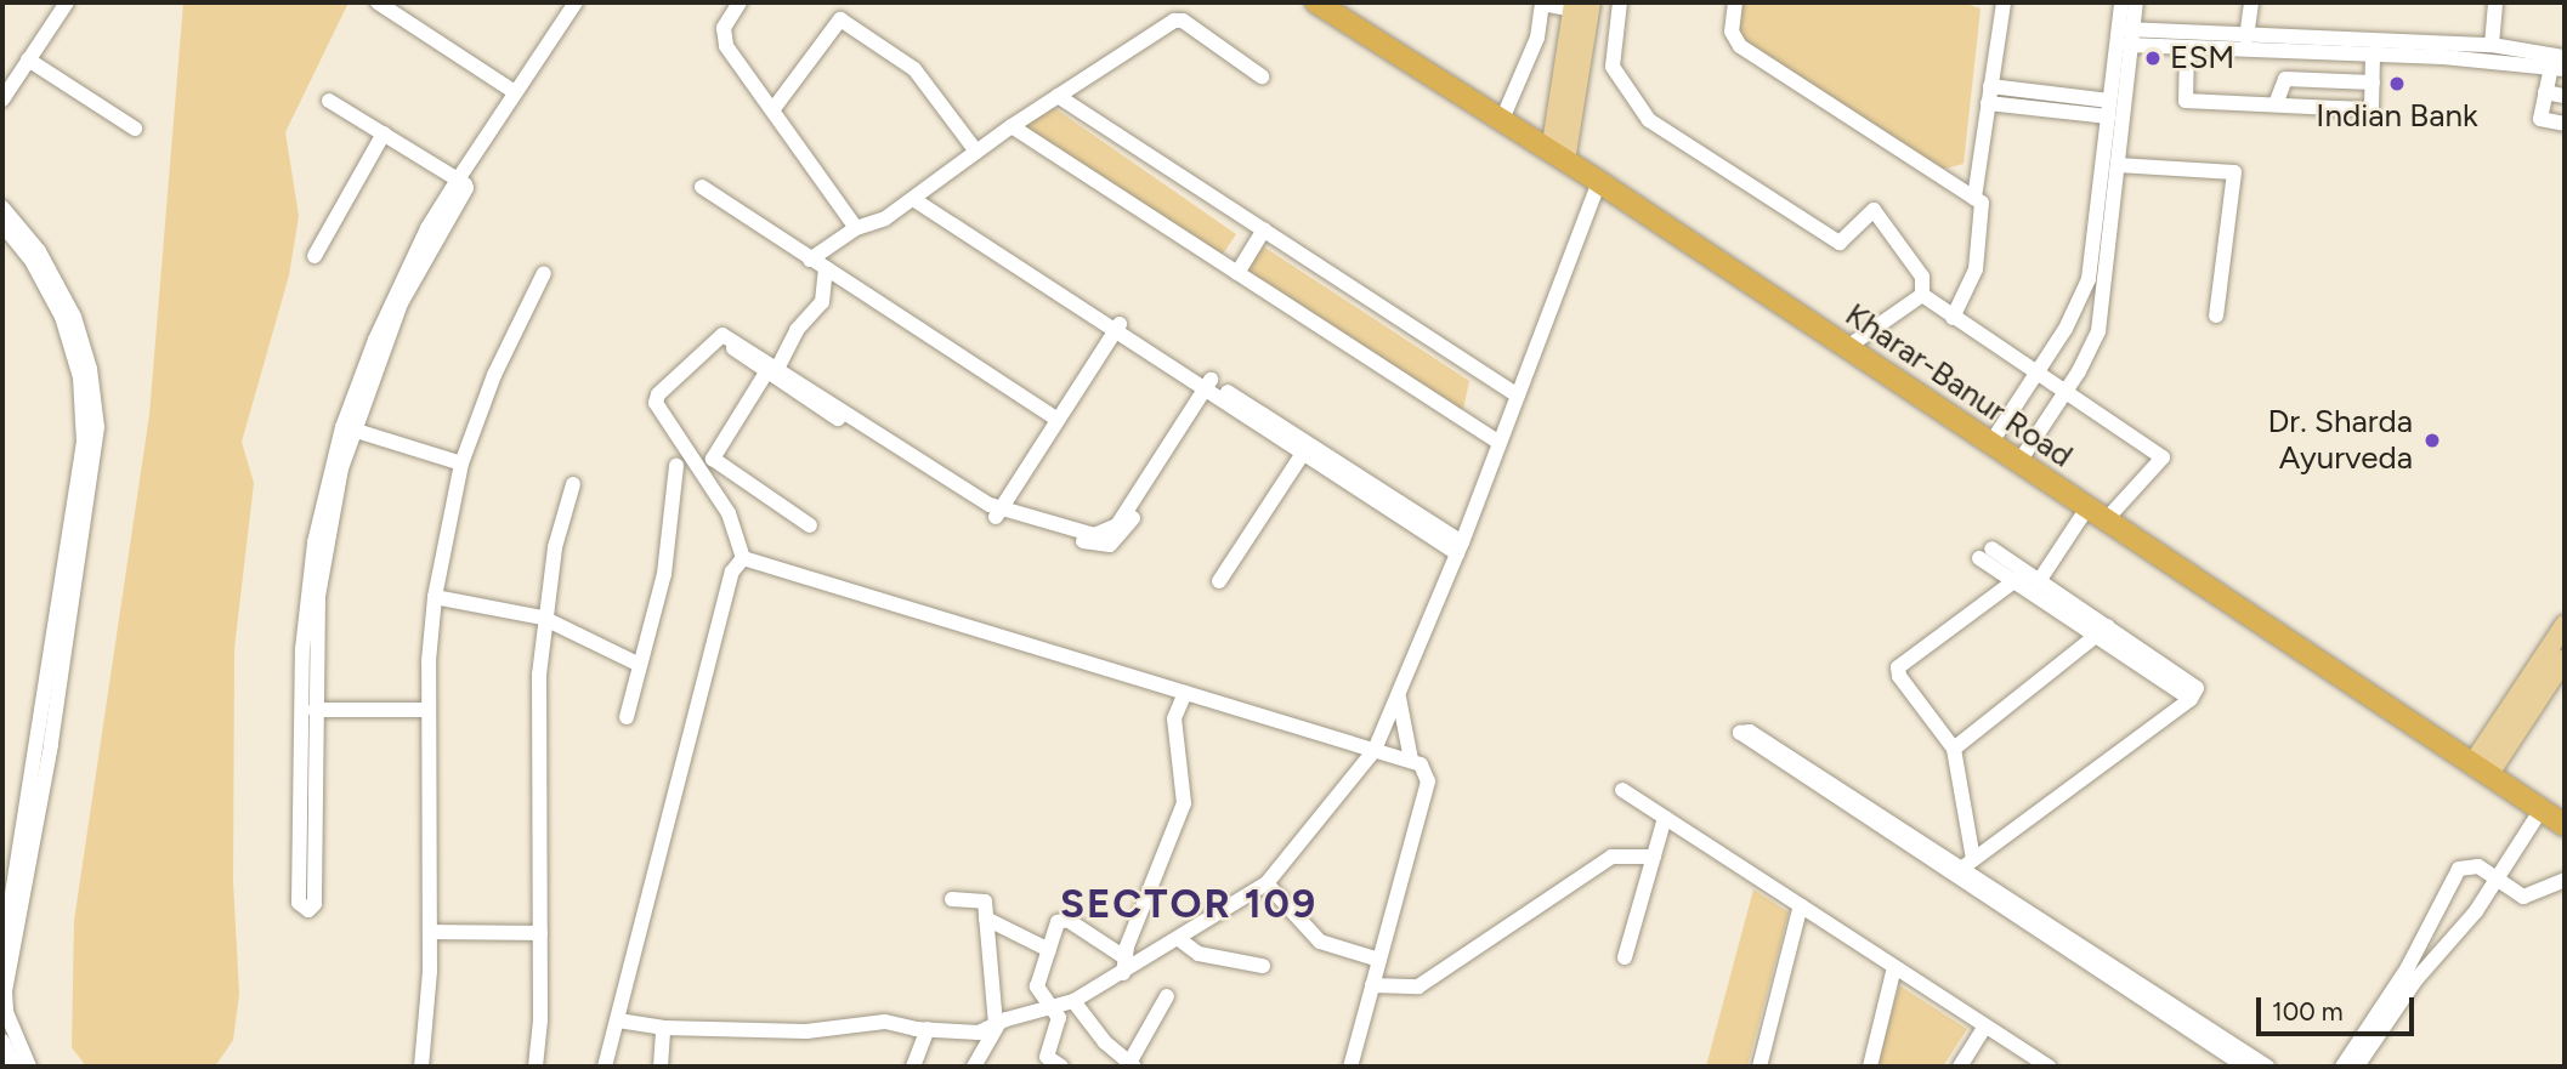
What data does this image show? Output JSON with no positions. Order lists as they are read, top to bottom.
{
  "streets": {
    "highway": ["Kharar-Banur Road"]
  },
  "districts": ["SECTOR 109"],
  "places": ["ESM", "Indian Bank", "Dr. Sharda Ayurveda"],
  "scale_bar": "100 m"
}
